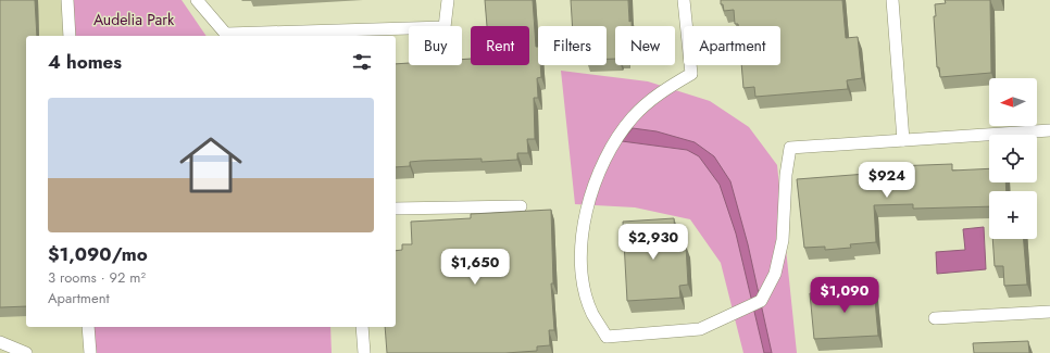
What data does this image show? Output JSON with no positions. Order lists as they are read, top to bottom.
{
  "parks": ["Audelia Park"],
  "north": "left",
  "page": {
    "chip": [
      "Buy",
      "Rent",
      "Filters",
      "New",
      "Apartment"
    ],
    "heading": "4 homes",
    "map_buttons": "+",
    "list": [
      {
        "name": "$1,090/mo",
        "note": "3 rooms · 92 m² · Apartment"
      }
    ],
    "price": [
      "$924",
      "$2,930",
      "$1,650",
      "$1,090"
    ]
  }
}
